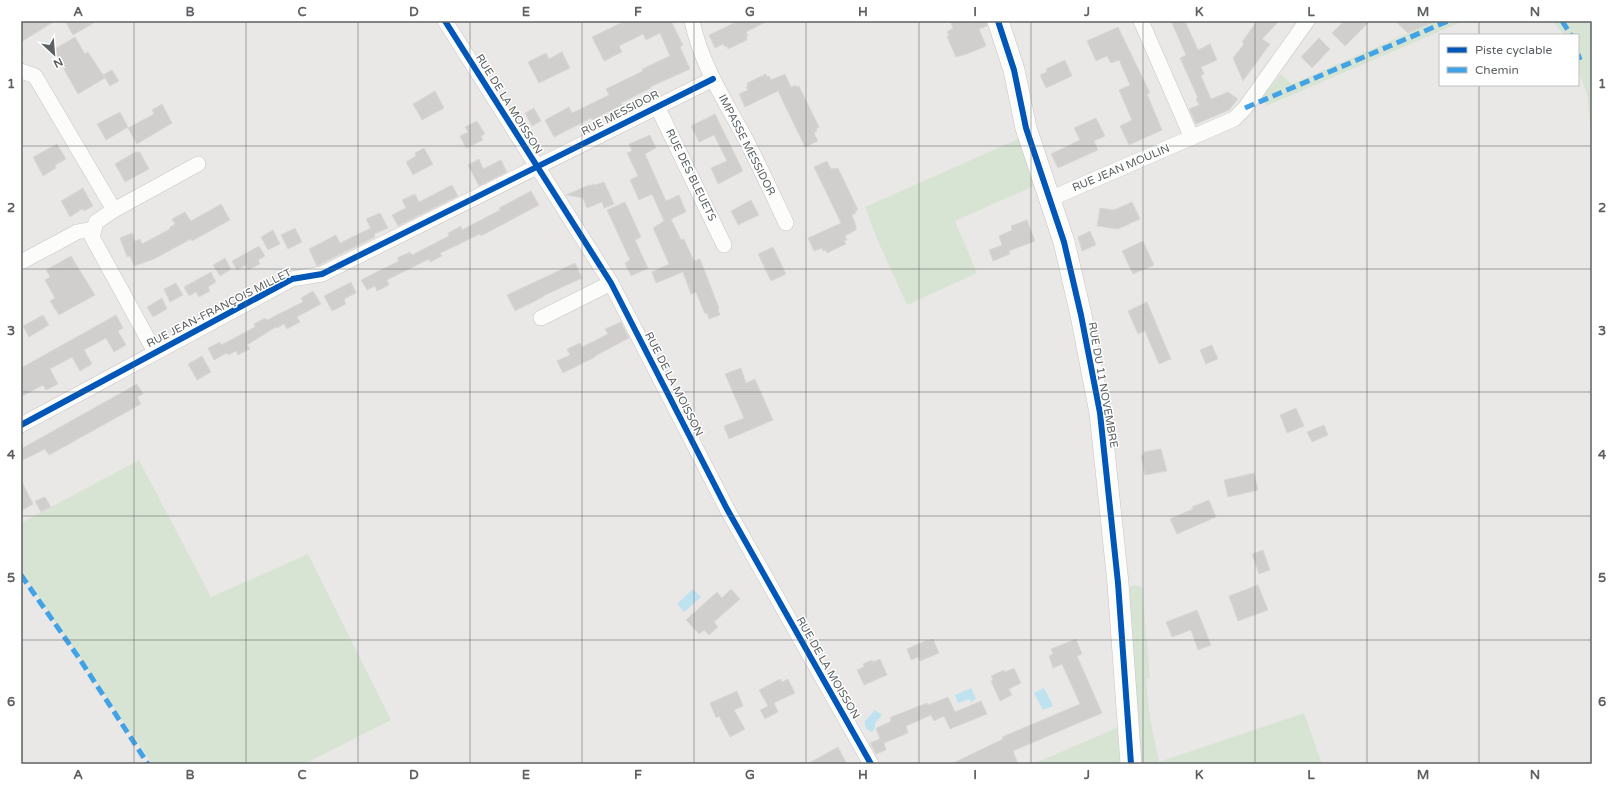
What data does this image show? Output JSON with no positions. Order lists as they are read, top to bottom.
{
  "streets": {
    "street": [
      "RUE DE LA MOISSON",
      "RUE MESSIDOR",
      "IMPASSE MESSIDOR",
      "RUE JEAN MOULIN",
      "RUE DES BLEUETS",
      "RUE JEAN-FRANÇOIS MILLET",
      "RUE DU 11 NOVEMBRE"
    ]
  },
  "crossings": [
    ["RUE DE LA MOISSON", "RUE MESSIDOR"],
    ["RUE DE LA MOISSON", "RUE JEAN-FRANÇOIS MILLET"],
    ["RUE MESSIDOR", "IMPASSE MESSIDOR"],
    ["RUE MESSIDOR", "RUE DES BLEUETS"],
    ["RUE MESSIDOR", "RUE JEAN-FRANÇOIS MILLET"],
    ["RUE JEAN MOULIN", "RUE DU 11 NOVEMBRE"]
  ],
  "legend": ["Piste cyclable", "Chemin"],
  "north": "bottom right",
  "grid": {
    "columns": [
      "A",
      "B",
      "C",
      "D",
      "E",
      "F",
      "G",
      "H",
      "I",
      "J",
      "K",
      "L",
      "M",
      "N"
    ],
    "rows": [
      "1",
      "2",
      "3",
      "4",
      "5",
      "6"
    ]
  }
}
